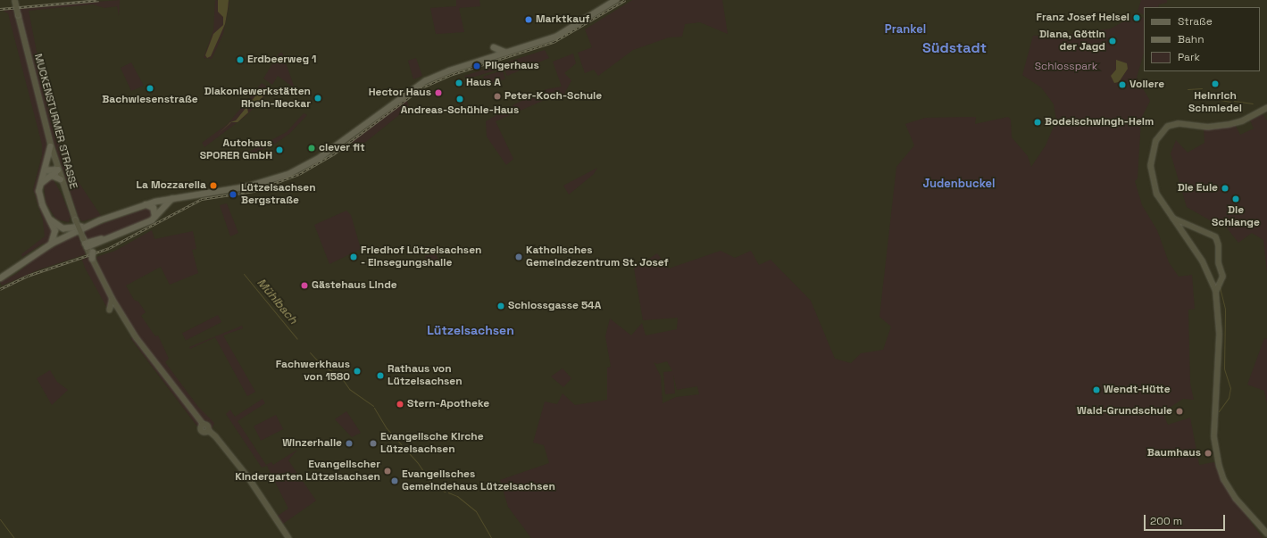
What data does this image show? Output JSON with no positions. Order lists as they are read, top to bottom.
{
  "streets": {
    "main road": ["MUCKENSTURMER STRASSE"]
  },
  "districts": [
    "Prankel",
    "Südstadt",
    "Judenbuckel",
    "Lützelsachsen"
  ],
  "water": ["Mühlbach"],
  "parks": ["Schlosspark"],
  "places": [
    "Franz Josef Heisel",
    "Marktkauf",
    "Diana, Göttin der Jagd",
    "Erdbeerweg 1",
    "Pilgerhaus",
    "Haus A",
    "Heinrich Schmiedel",
    "Voliere",
    "Bachwiesenstraße",
    "Hector Haus",
    "Peter-Koch-Schule",
    "Diakoniewerkstätten Rhein-Neckar",
    "Andreas-Schühle-Haus",
    "Bodelschwingh-Heim",
    "clever fit",
    "Autohaus SPORER GmbH",
    "La Mozzarella",
    "Die Eule",
    "Lützelsachsen Bergstraße",
    "Die Schlange",
    "Friedhof Lützelsachsen - Einsegungshalle",
    "Katholisches Gemeindezentrum St. Josef",
    "Gästehaus Linde",
    "Schlossgasse 54A",
    "Fachwerkhaus von 1580",
    "Rathaus von Lützelsachsen",
    "Wendt-Hütte",
    "Stern-Apotheke",
    "Wald-Grundschule",
    "Winzerhalle",
    "Evangelische Kirche Lützelsachsen",
    "Baumhaus",
    "Evangelischer Kindergarten Lützelsachsen",
    "Evangelisches Gemeindehaus Lützelsachsen"
  ],
  "legend": ["Straße", "Bahn", "Park"],
  "scale_bar": "200 m"
}
